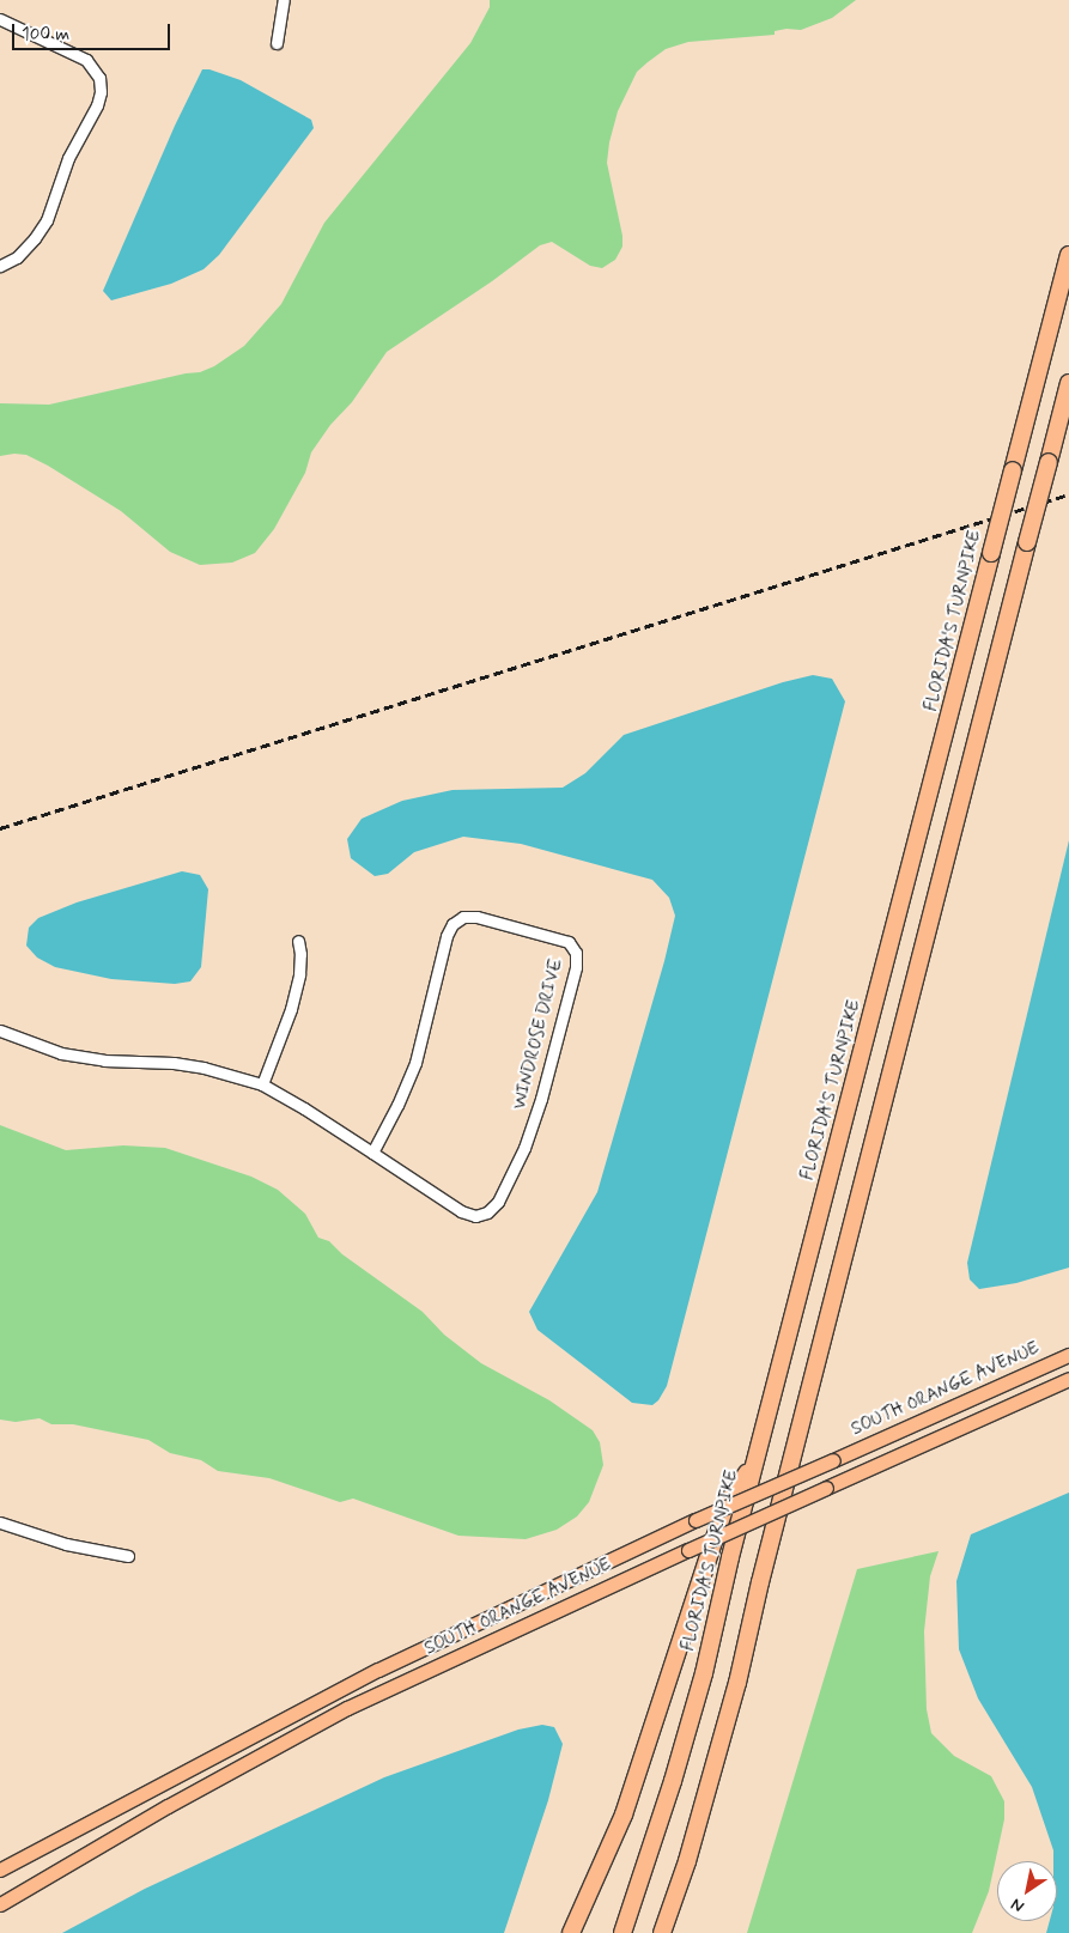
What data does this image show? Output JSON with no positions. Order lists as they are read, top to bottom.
{
  "streets": {
    "highway": ["FLORIDA'S TURNPIKE"],
    "main road": ["SOUTH ORANGE AVENUE"],
    "street": ["WINDROSE DRIVE"]
  },
  "scale_bar": "100 m",
  "north": "bottom left"
}
